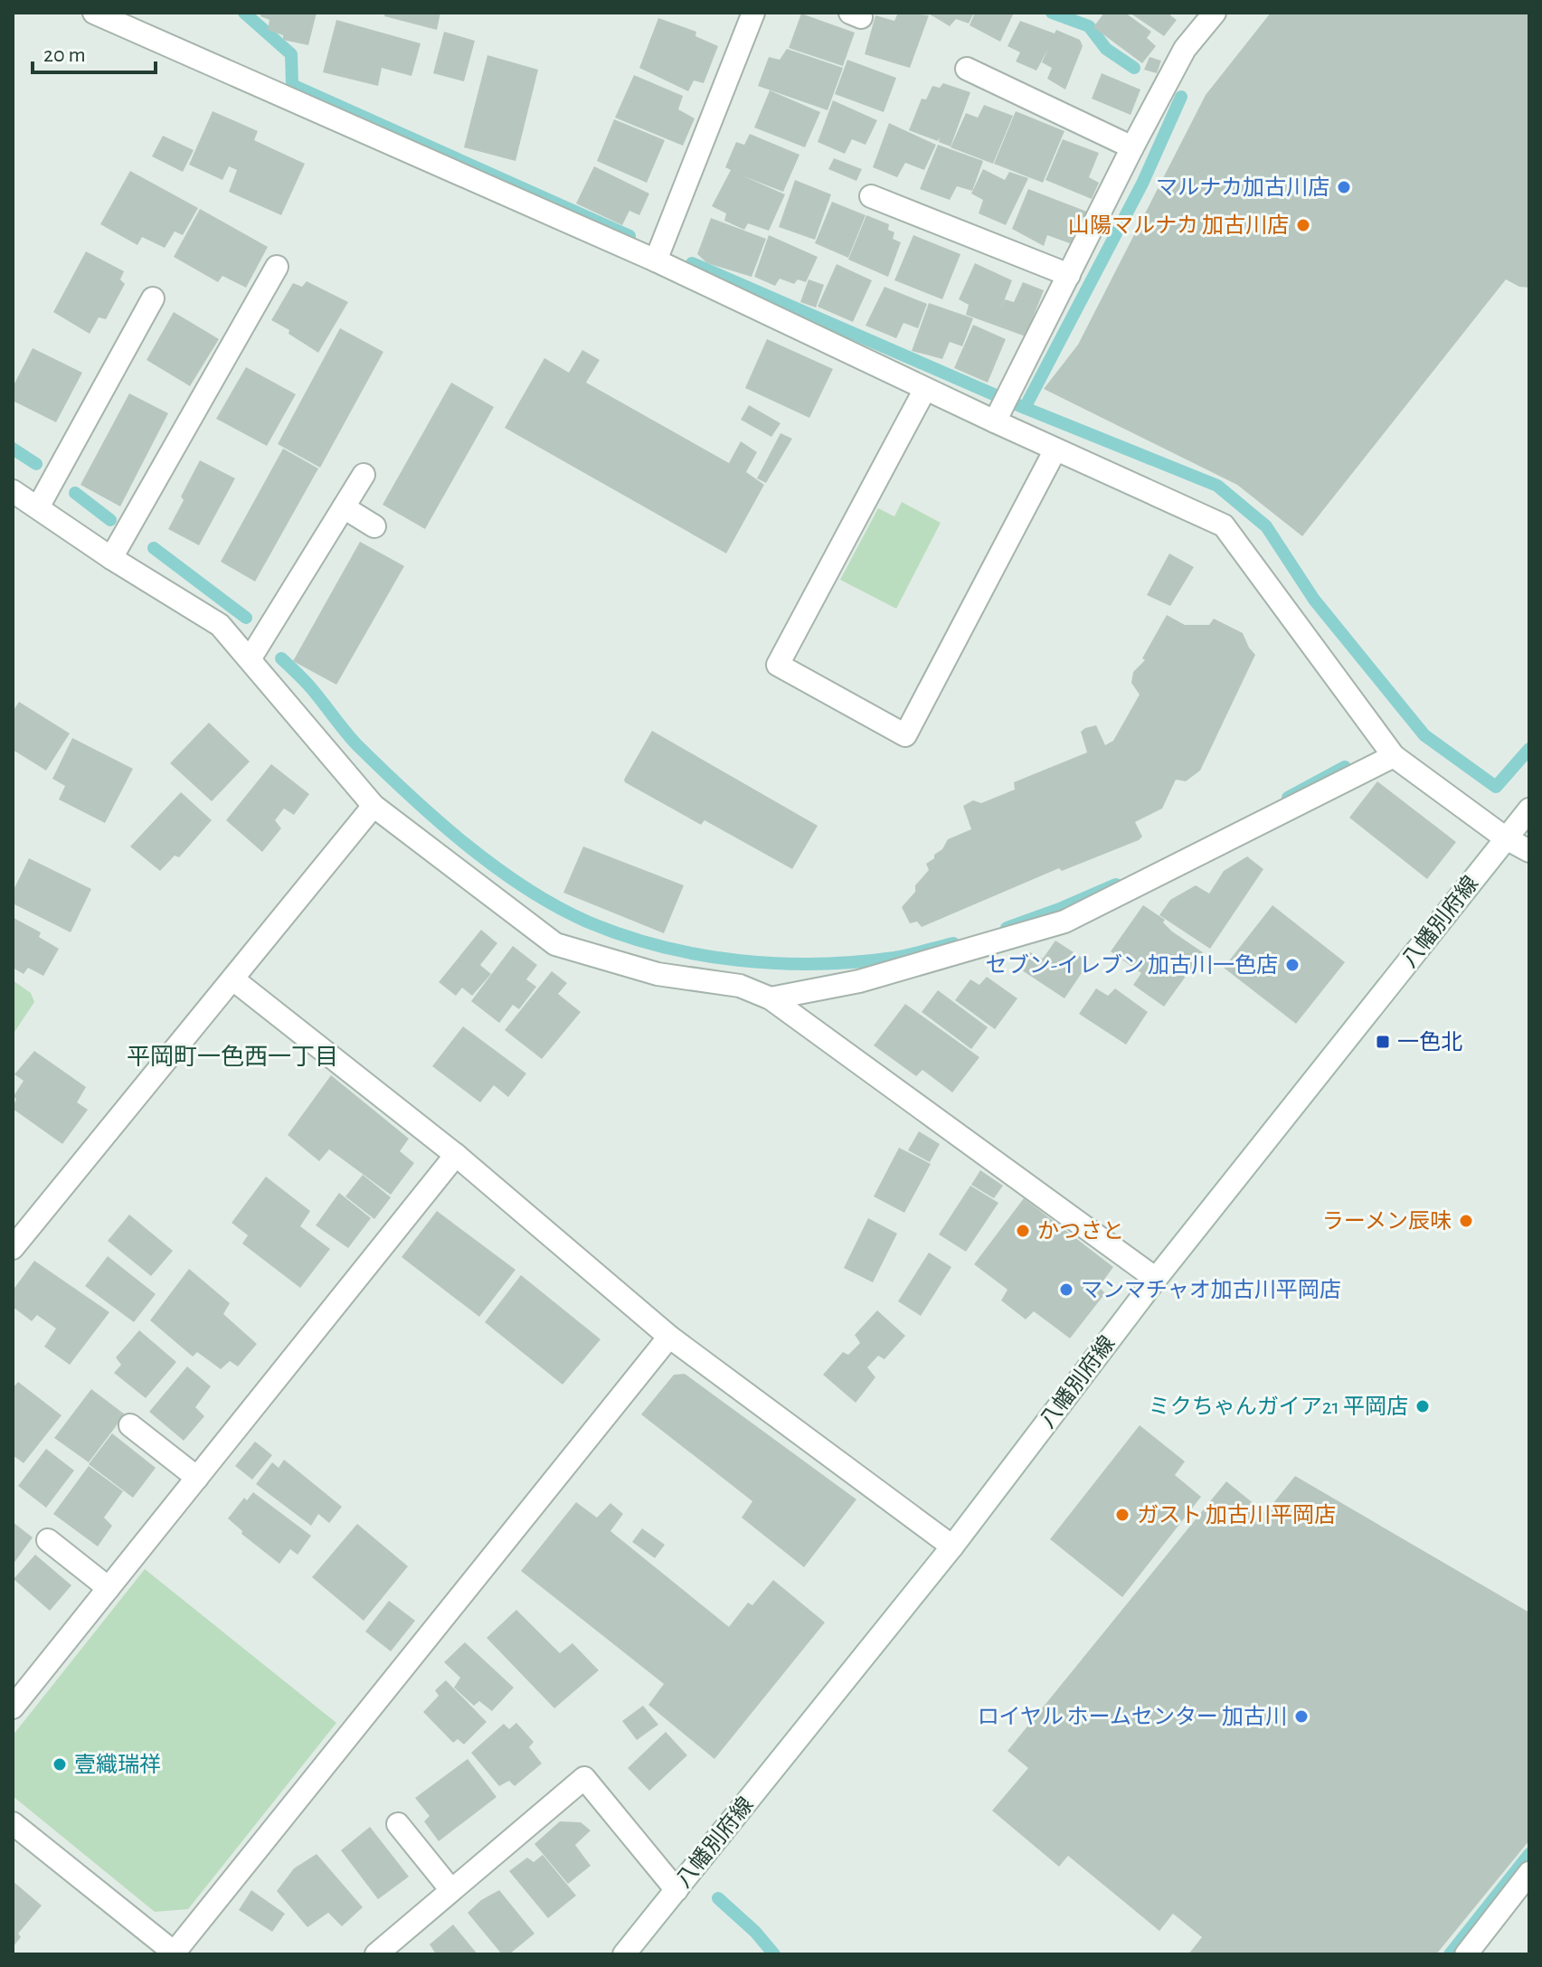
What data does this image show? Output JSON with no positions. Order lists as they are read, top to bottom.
{
  "streets": {
    "street": ["八幡別府線"]
  },
  "districts": ["平岡町一色西一丁目"],
  "places": {
    "other": [
      "マルナカ加古川店",
      "山陽マルナカ 加古川店",
      "セブン-イレブン 加古川一色店",
      "ラーメン辰味",
      "かつさと",
      "マンマチャオ加古川平岡店",
      "ミクちゃんガイア21 平岡店",
      "ガスト 加古川平岡店",
      "ロイヤル ホームセンター 加古川",
      "壹織瑞祥"
    ],
    "transit": ["一色北"]
  },
  "scale_bar": "20 m"
}
